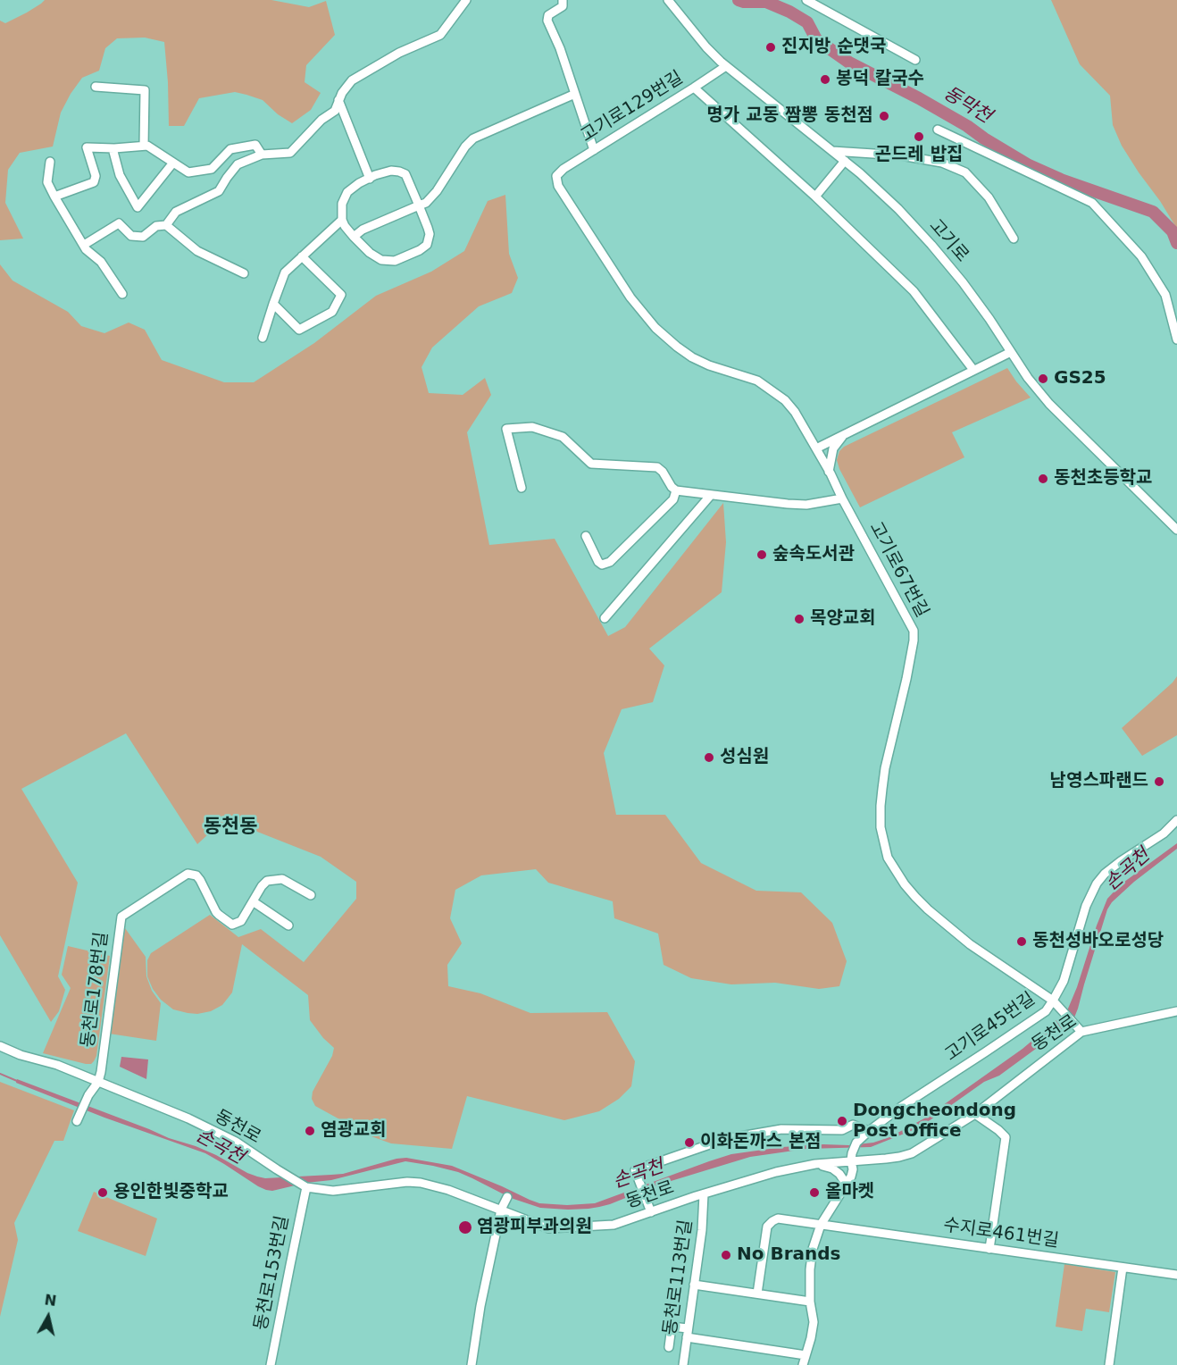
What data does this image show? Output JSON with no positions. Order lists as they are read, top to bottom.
{
  "streets": {
    "street": [
      "고기로129번길",
      "고기로",
      "고기로67번길",
      "동천로178번길",
      "고기로45번길",
      "동천로",
      "수지로461번길",
      "동천로153번길",
      "동천로113번길"
    ]
  },
  "crossings": [
    ["고기로129번길", "고기로"],
    ["고기로129번길", "고기로67번길"],
    ["고기로67번길", "고기로45번길"],
    ["고기로67번길", "동천로"],
    ["동천로178번길", "동천로"],
    ["동천로", "동천로153번길"],
    ["동천로", "동천로113번길"]
  ],
  "districts": ["동천동"],
  "water": ["동막천", "손곡천"],
  "places": [
    "진지방 순댓국",
    "봉덕 칼국수",
    "명가 교동 짬뽕 동천점",
    "곤드레 밥집",
    "GS25",
    "동천초등학교",
    "숲속도서관",
    "목양교회",
    "성심원",
    "남영스파랜드",
    "동천성바오로성당",
    "Dongcheondong Post Office",
    "염광교회",
    "이화돈까스 본점",
    "용인한빛중학교",
    "올마켓",
    "염광피부과의원",
    "No Brands"
  ],
  "north": "top"
}
